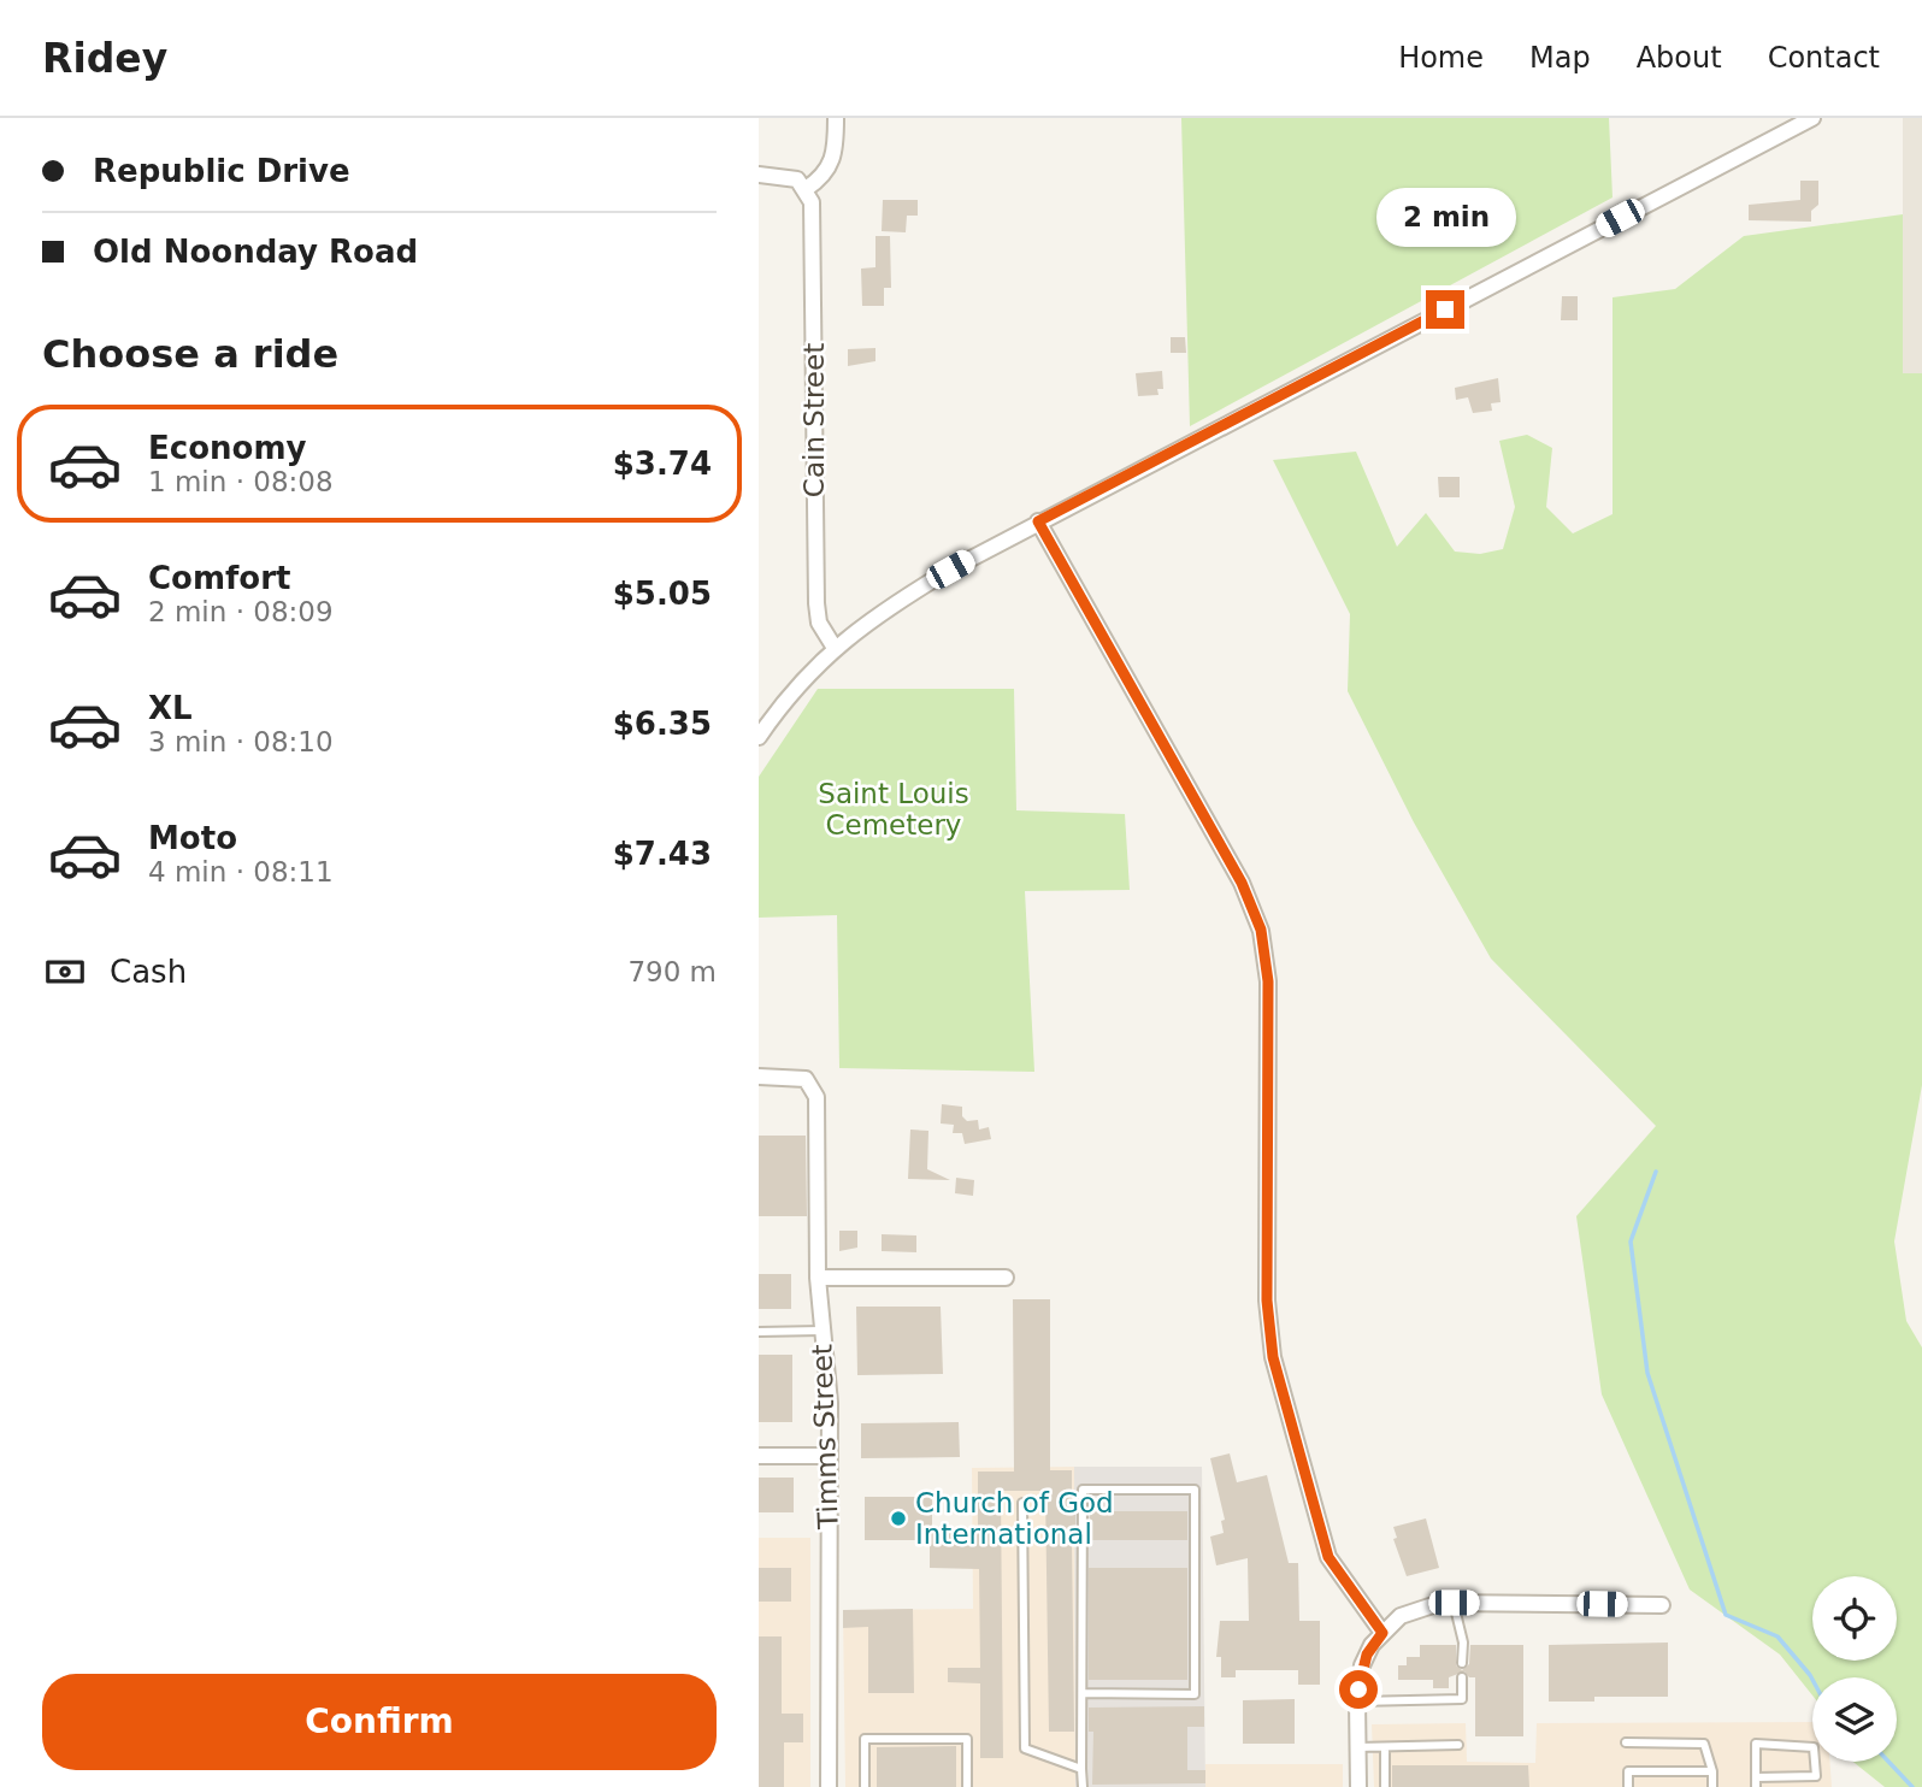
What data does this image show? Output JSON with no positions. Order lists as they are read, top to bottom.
{
  "streets": {
    "street": ["Cain Street", "Timms Street"]
  },
  "parks": ["Saint Louis Cemetery"],
  "places": ["Church of God International"],
  "page": {
    "header": "Ridey",
    "nav": [
      "Home",
      "Map",
      "About",
      "Contact"
    ],
    "banner": ["Republic Drive", "Old Noonday Road"],
    "bubble": "2 min",
    "heading": "Choose a ride",
    "list": [
      {
        "name": "Economy",
        "note": "1 min · 08:08",
        "value": "$3.74"
      },
      {
        "name": "Comfort",
        "note": "2 min · 08:09",
        "value": "$5.05"
      },
      {
        "name": "XL",
        "note": "3 min · 08:10",
        "value": "$6.35"
      },
      {
        "name": "Moto",
        "note": "4 min · 08:11",
        "value": "$7.43"
      }
    ],
    "pay": ["Cash", "790 m"],
    "buttons": "Confirm"
  }
}
